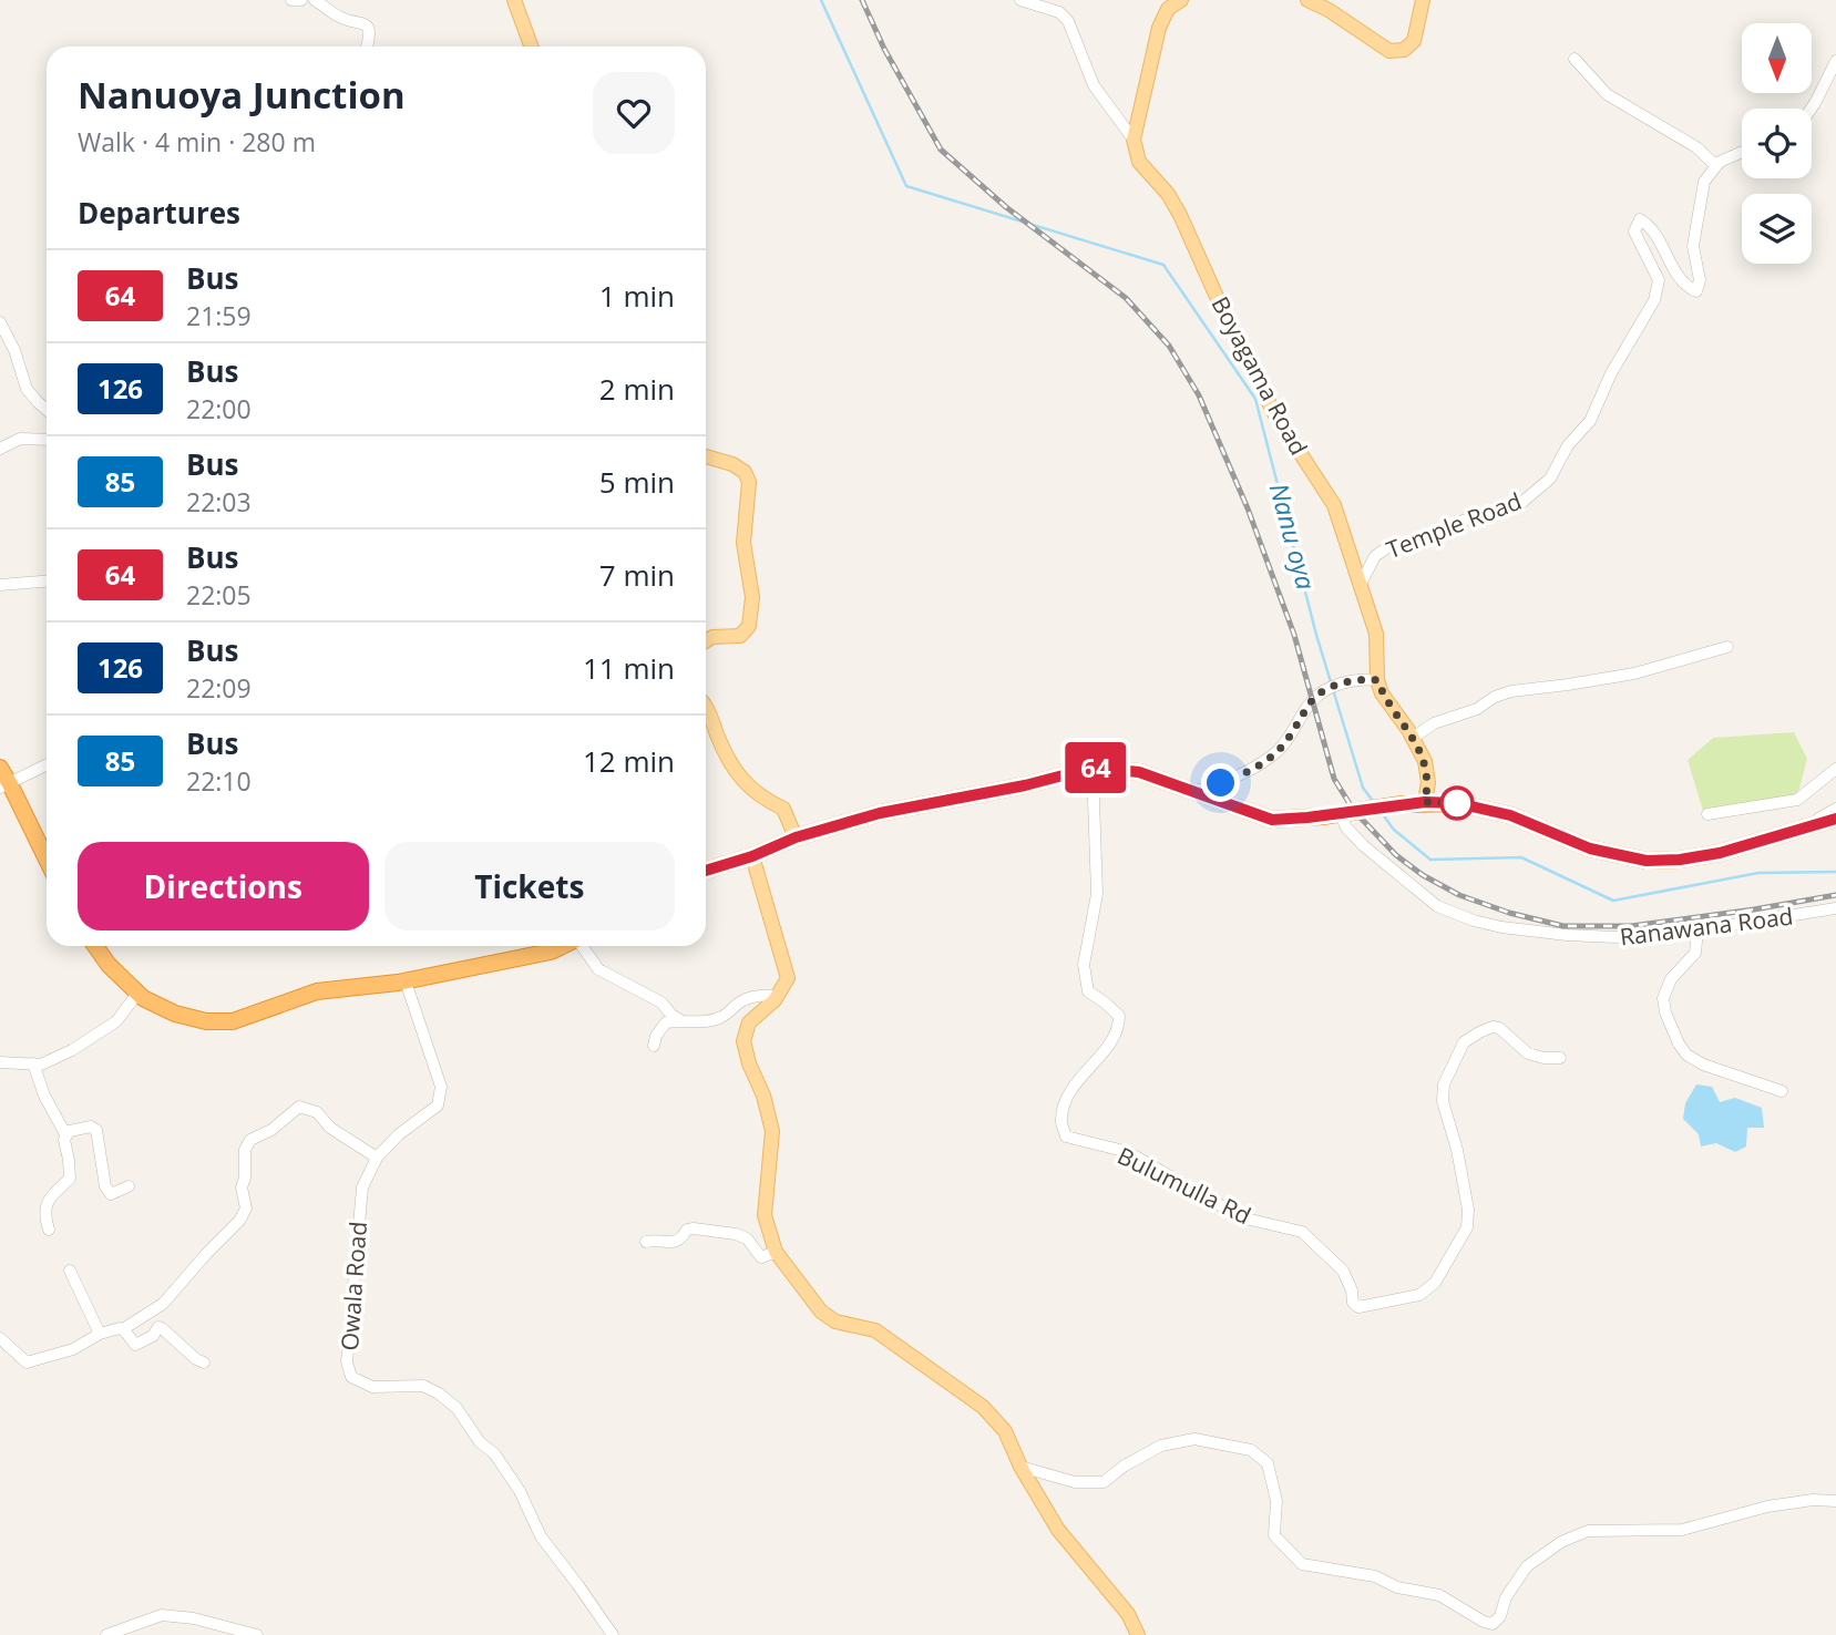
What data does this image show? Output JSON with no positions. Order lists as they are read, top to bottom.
{
  "streets": {
    "main road": ["Boyagama Road"],
    "street": [
      "Temple Road",
      "Ranawana Road",
      "Bulumulla Rd",
      "Owala Road"
    ]
  },
  "crossings": [
    ["Boyagama Road", "Temple Road"]
  ],
  "water": ["Nanu oya"],
  "lines": ["bus line 64"],
  "north": "bottom",
  "page": {
    "on_map": "64",
    "heading": [
      ["Nanuoya Junction", "Walk · 4 min · 280 m"],
      "Departures"
    ],
    "list": [
      {
        "mark": "64",
        "name": "Bus",
        "note": "21:59",
        "value": "1 min"
      },
      {
        "mark": "126",
        "name": "Bus",
        "note": "22:00",
        "value": "2 min"
      },
      {
        "mark": "85",
        "name": "Bus",
        "note": "22:03",
        "value": "5 min"
      },
      {
        "mark": "64",
        "name": "Bus",
        "note": "22:05",
        "value": "7 min"
      },
      {
        "mark": "126",
        "name": "Bus",
        "note": "22:09",
        "value": "11 min"
      },
      {
        "mark": "85",
        "name": "Bus",
        "note": "22:10",
        "value": "12 min"
      }
    ],
    "buttons": ["Directions", "Tickets"]
  }
}
